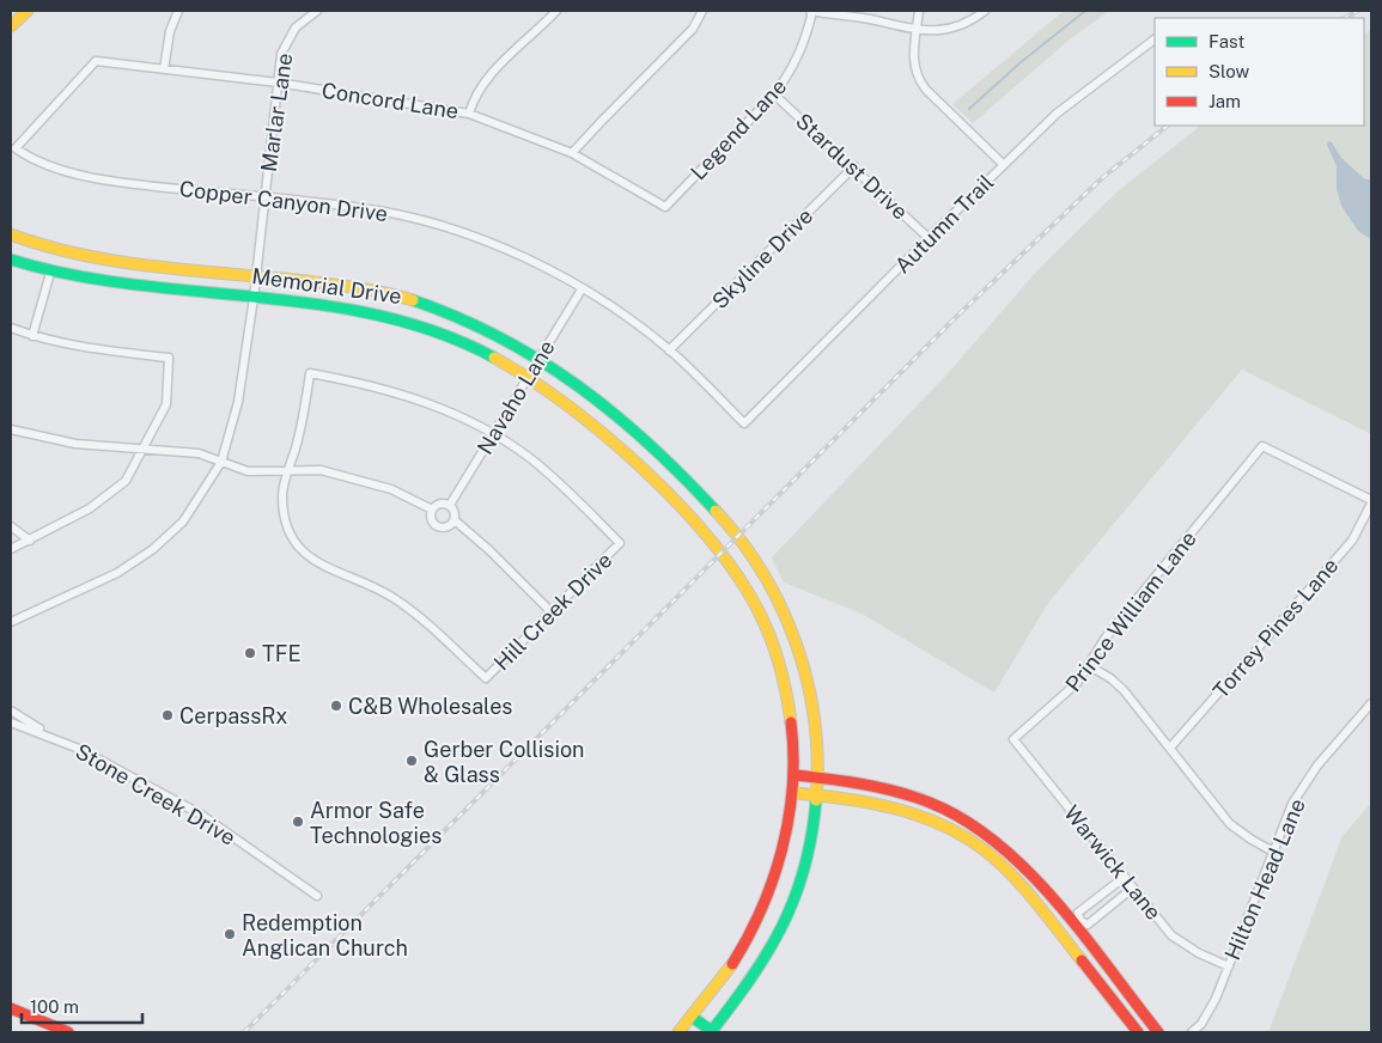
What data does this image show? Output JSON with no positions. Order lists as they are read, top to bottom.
{
  "streets": {
    "main road": ["Memorial Drive"],
    "street": [
      "Concord Lane",
      "Marlar Lane",
      "Legend Lane",
      "Stardust Drive",
      "Copper Canyon Drive",
      "Autumn Trail",
      "Skyline Drive",
      "Navaho Lane",
      "Hill Creek Drive",
      "Prince William Lane",
      "Torrey Pines Lane",
      "Stone Creek Drive",
      "Warwick Lane",
      "Hilton Head Lane"
    ]
  },
  "crossings": [
    ["Concord Lane", "Marlar Lane"],
    ["Concord Lane", "Legend Lane"],
    ["Concord Lane", "Copper Canyon Drive"],
    ["Marlar Lane", "Copper Canyon Drive"],
    ["Marlar Lane", "Memorial Drive"],
    ["Legend Lane", "Stardust Drive"],
    ["Stardust Drive", "Autumn Trail"],
    ["Stardust Drive", "Skyline Drive"],
    ["Copper Canyon Drive", "Autumn Trail"],
    ["Copper Canyon Drive", "Skyline Drive"],
    ["Copper Canyon Drive", "Navaho Lane"],
    ["Memorial Drive", "Navaho Lane"],
    ["Navaho Lane", "Hill Creek Drive"],
    ["Prince William Lane", "Torrey Pines Lane"],
    ["Prince William Lane", "Warwick Lane"],
    ["Warwick Lane", "Hilton Head Lane"]
  ],
  "places": [
    "TFE",
    "C&B Wholesales",
    "CerpassRx",
    "Gerber Collision & Glass",
    "Armor Safe Technologies",
    "Redemption Anglican Church"
  ],
  "legend": ["Fast", "Slow", "Jam"],
  "scale_bar": "100 m"
}
